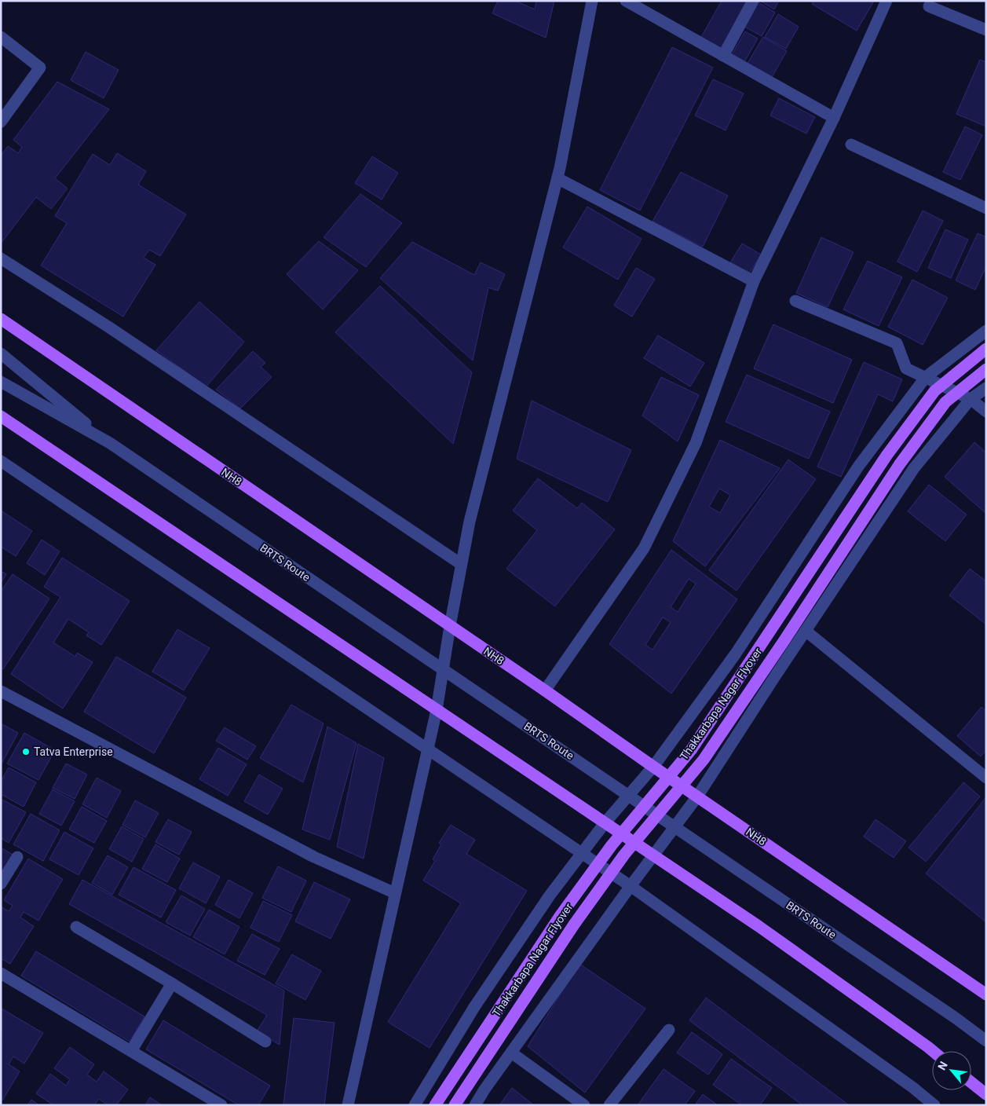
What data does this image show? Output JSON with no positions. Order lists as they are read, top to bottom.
{
  "streets": {
    "main road": ["NH8", "Thakkarbapa Nagar Flyover"],
    "street": ["BRTS Route"]
  },
  "places": ["Tatva Enterprise"],
  "north": "top left"
}
